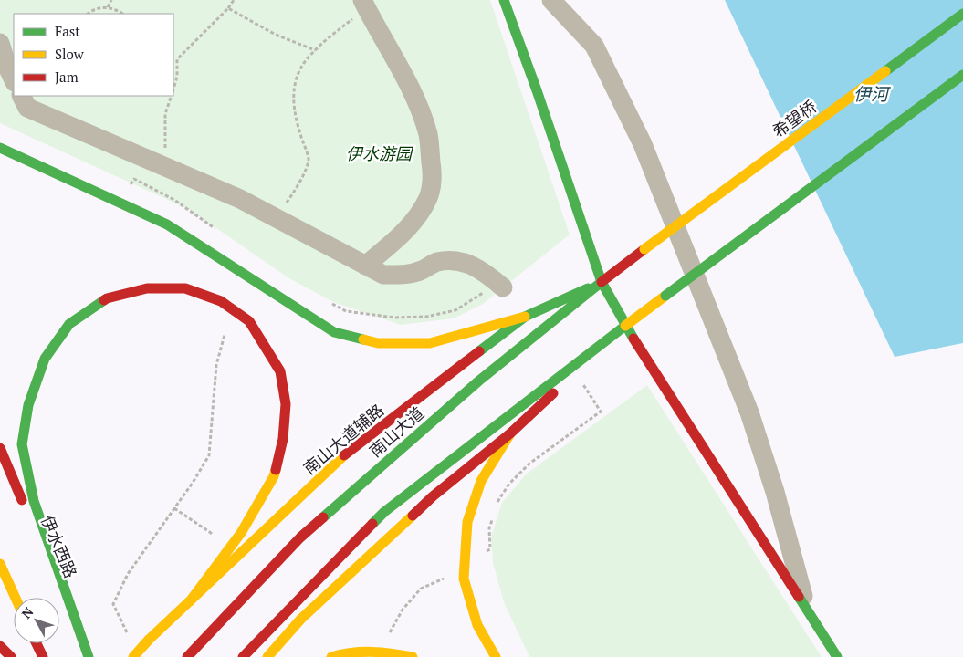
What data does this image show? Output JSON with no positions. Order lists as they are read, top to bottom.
{
  "streets": {
    "main road": [
      "希望桥",
      "南山大道",
      "南山大道辅路",
      "伊水西路"
    ]
  },
  "crossings": [
    ["希望桥", "南山大道"],
    ["南山大道", "南山大道辅路"]
  ],
  "water": ["伊河"],
  "parks": ["伊水游园"],
  "legend": ["Fast", "Slow", "Jam"],
  "north": "top left"
}
